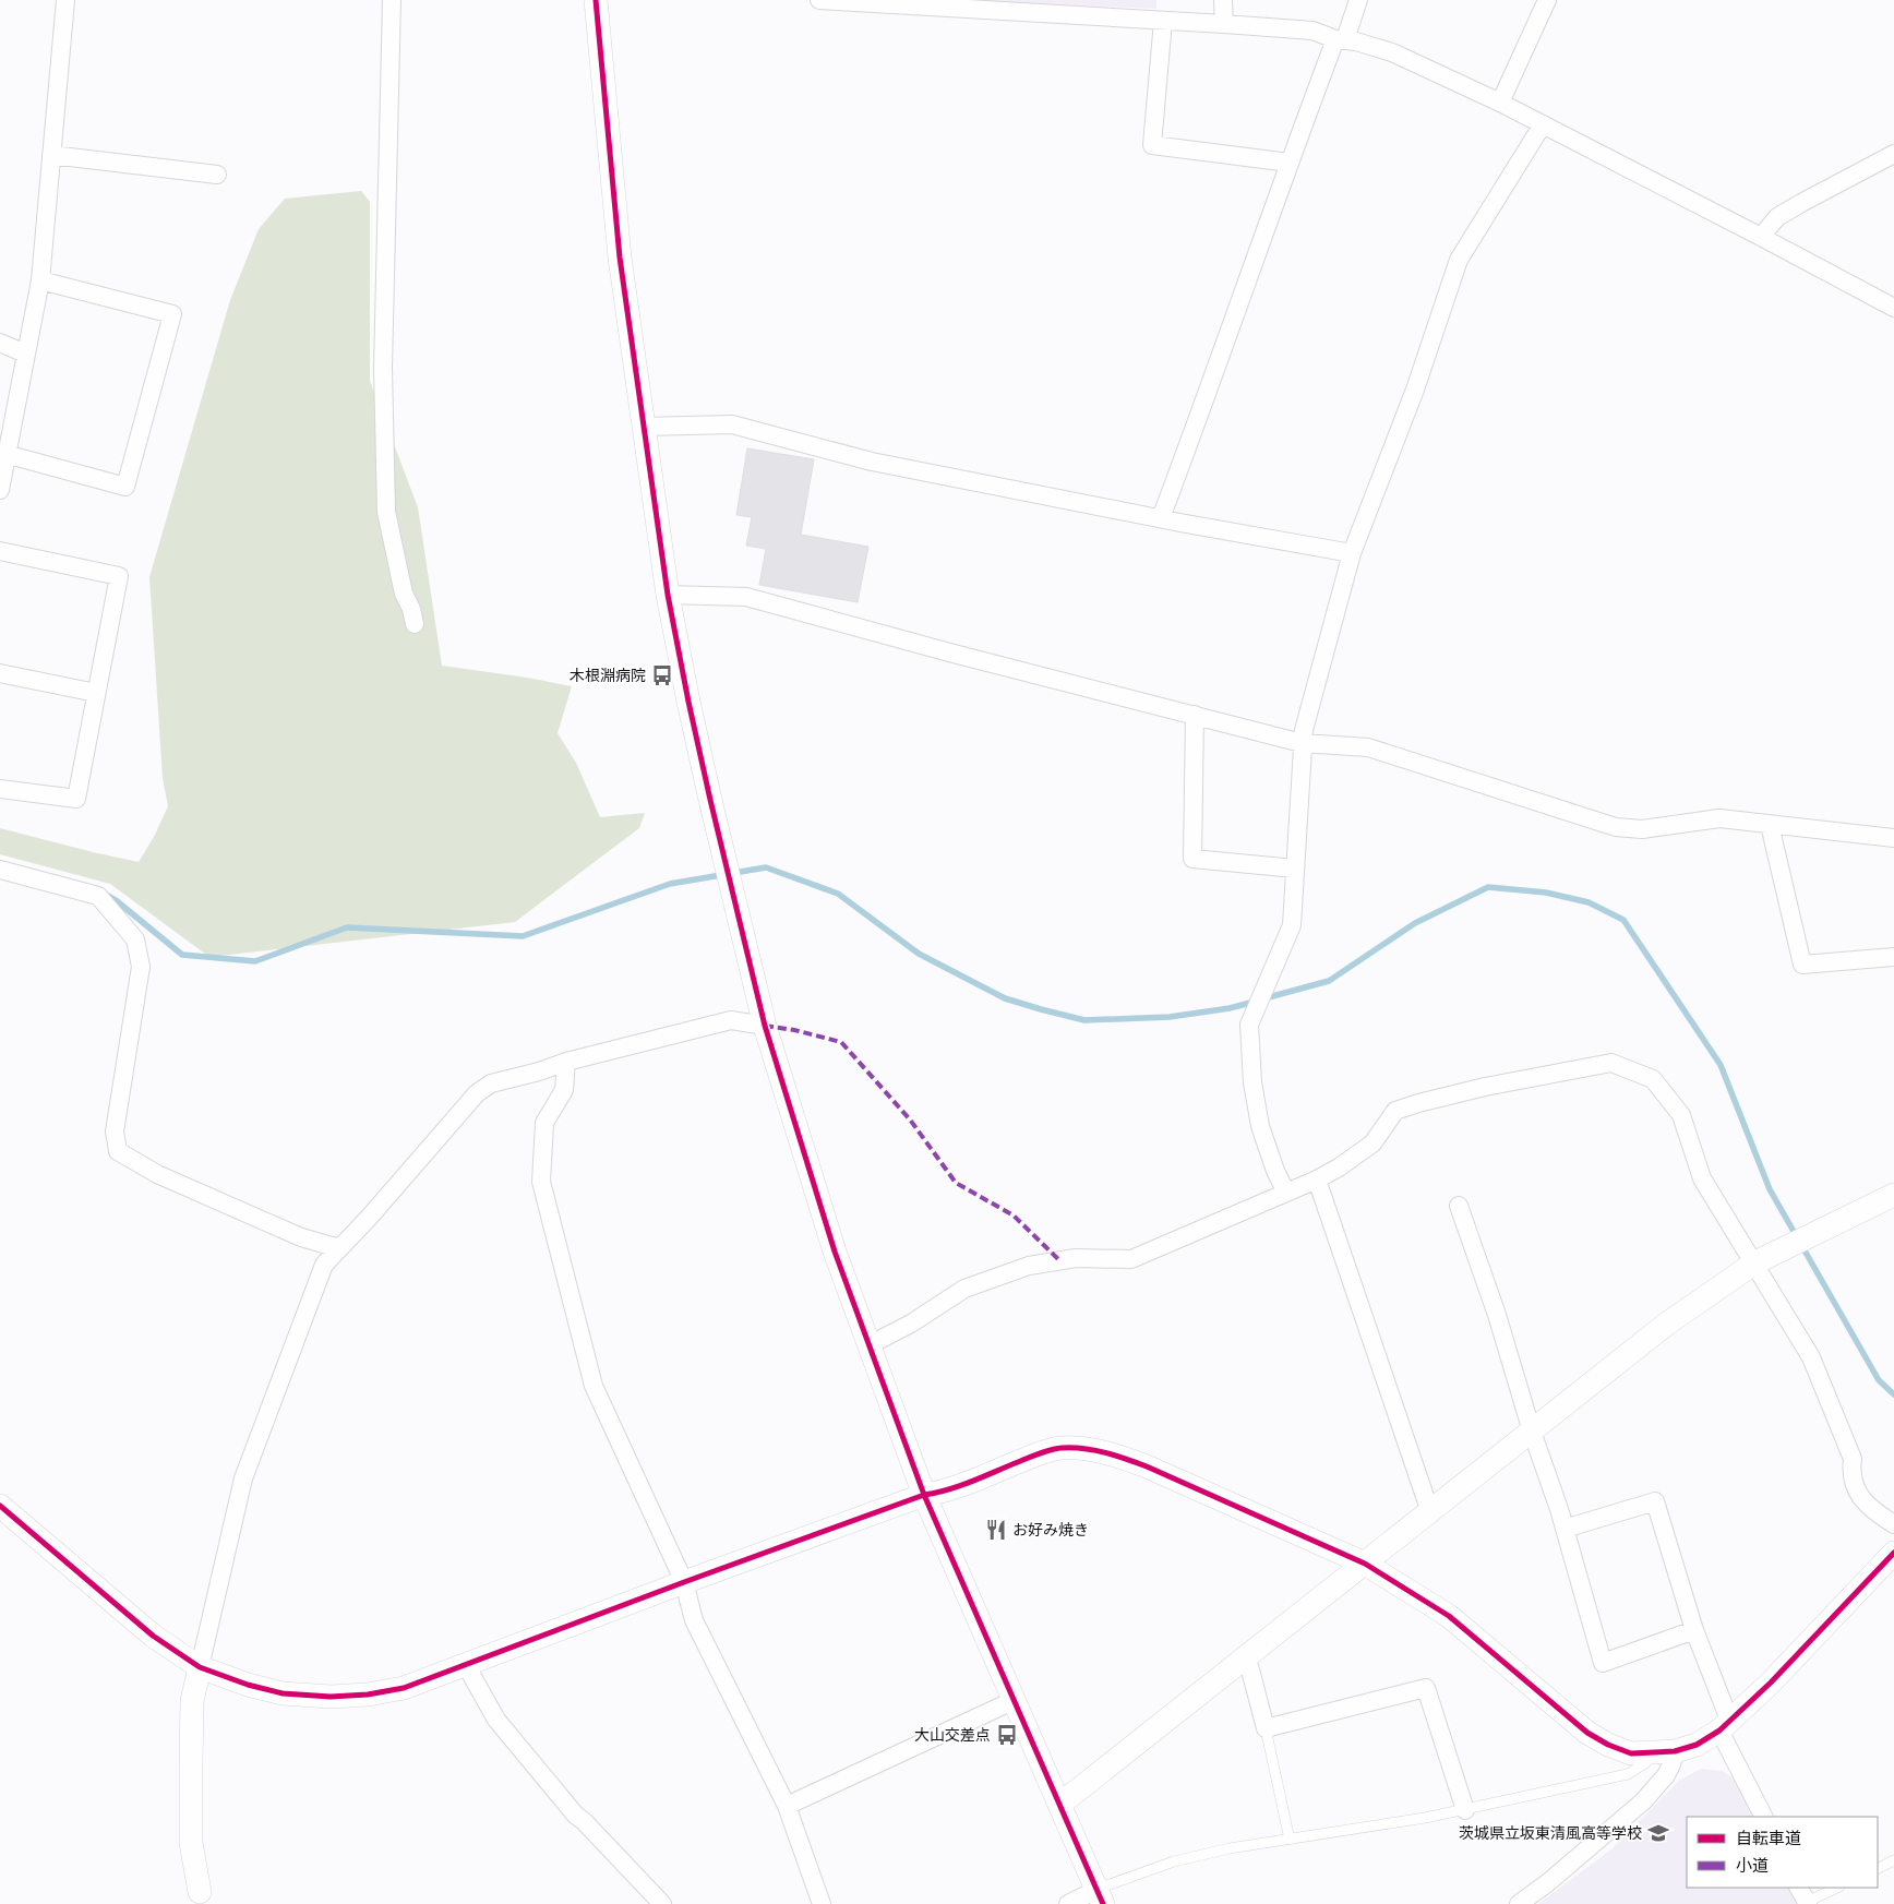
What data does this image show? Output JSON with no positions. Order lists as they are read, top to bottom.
{
  "places": {
    "bus stop": ["木根淵病院", "大山交差点"],
    "restaurant": ["お好み焼き"],
    "school or university": ["茨城県立坂東清風高等学校"]
  },
  "legend": ["自転車道", "小道"]
}
